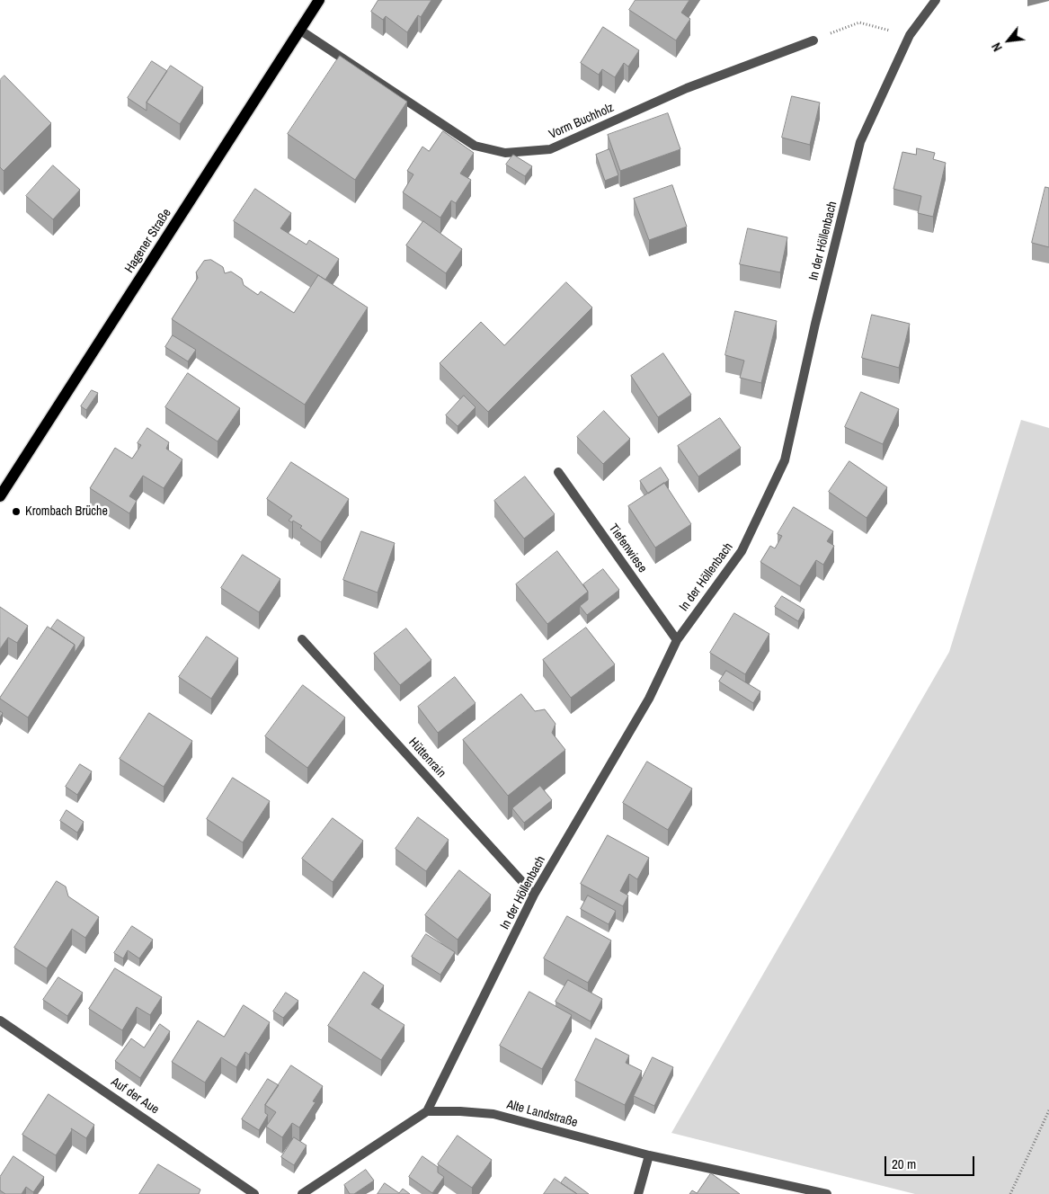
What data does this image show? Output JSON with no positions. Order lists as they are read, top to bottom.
{
  "streets": {
    "main road": ["Hagener Straße"],
    "street": [
      "Vorm Buchholz",
      "In der Höllenbach",
      "Tiefenwiese",
      "Hüttenrain",
      "Auf der Aue",
      "Alte Landstraße"
    ]
  },
  "crossings": [
    ["Vorm Buchholz", "Hagener Straße"],
    ["In der Höllenbach", "Tiefenwiese"],
    ["In der Höllenbach", "Hüttenrain"],
    ["In der Höllenbach", "Alte Landstraße"]
  ],
  "places": ["Krombach Brüche"],
  "scale_bar": "20 m",
  "north": "bottom left"
}
